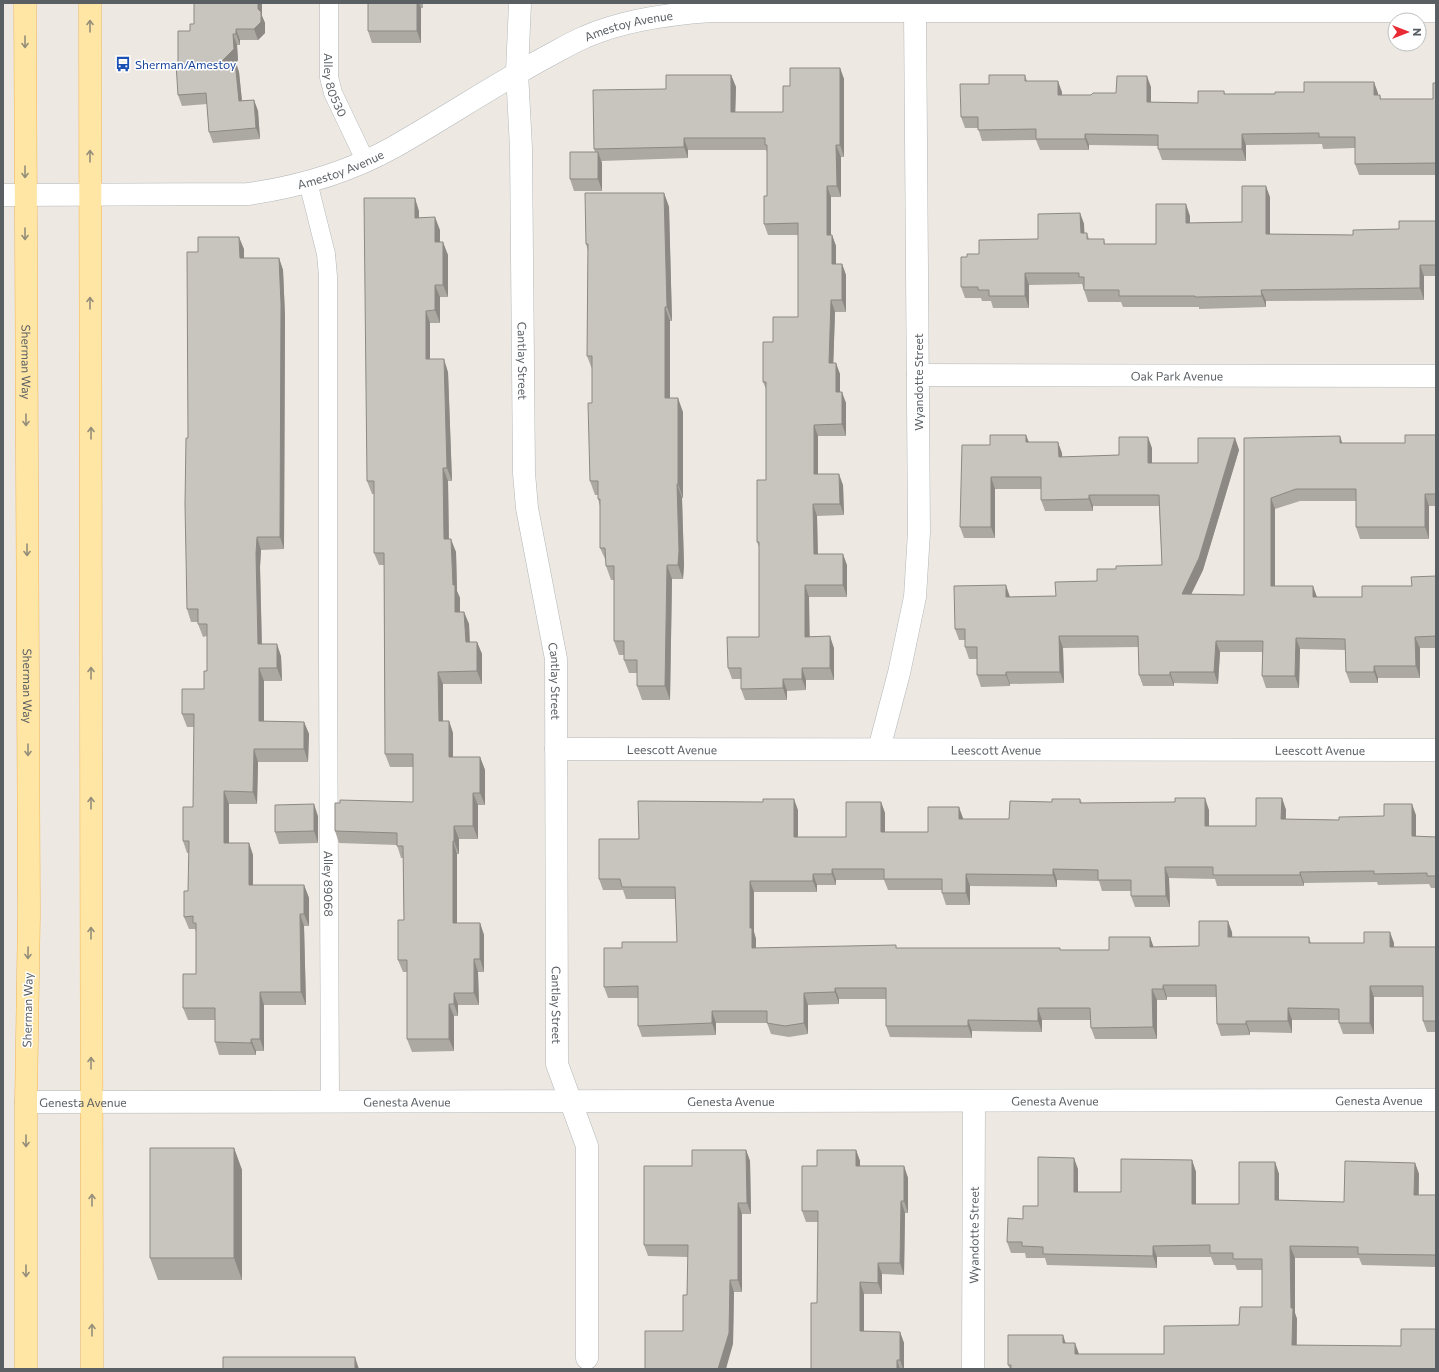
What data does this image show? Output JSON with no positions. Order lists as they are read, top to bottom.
{
  "streets": {
    "main road": ["Sherman Way"],
    "street": [
      "Amestoy Avenue",
      "Cantlay Street",
      "Oak Park Avenue",
      "Wyandotte Street",
      "Leescott Avenue",
      "Genesta Avenue"
    ],
    "lane": ["Alley 80530", "Alley 89068"]
  },
  "crossings": [
    ["Amestoy Avenue", "Alley 80530"],
    ["Amestoy Avenue", "Cantlay Street"],
    ["Amestoy Avenue", "Sherman Way"],
    ["Amestoy Avenue", "Wyandotte Street"],
    ["Amestoy Avenue", "Alley 89068"],
    ["Cantlay Street", "Leescott Avenue"],
    ["Cantlay Street", "Genesta Avenue"],
    ["Sherman Way", "Genesta Avenue"],
    ["Oak Park Avenue", "Wyandotte Street"],
    ["Wyandotte Street", "Leescott Avenue"],
    ["Wyandotte Street", "Genesta Avenue"],
    ["Alley 89068", "Genesta Avenue"]
  ],
  "places": {
    "bus stop": ["Sherman/Amestoy"]
  },
  "north": "right"
}
